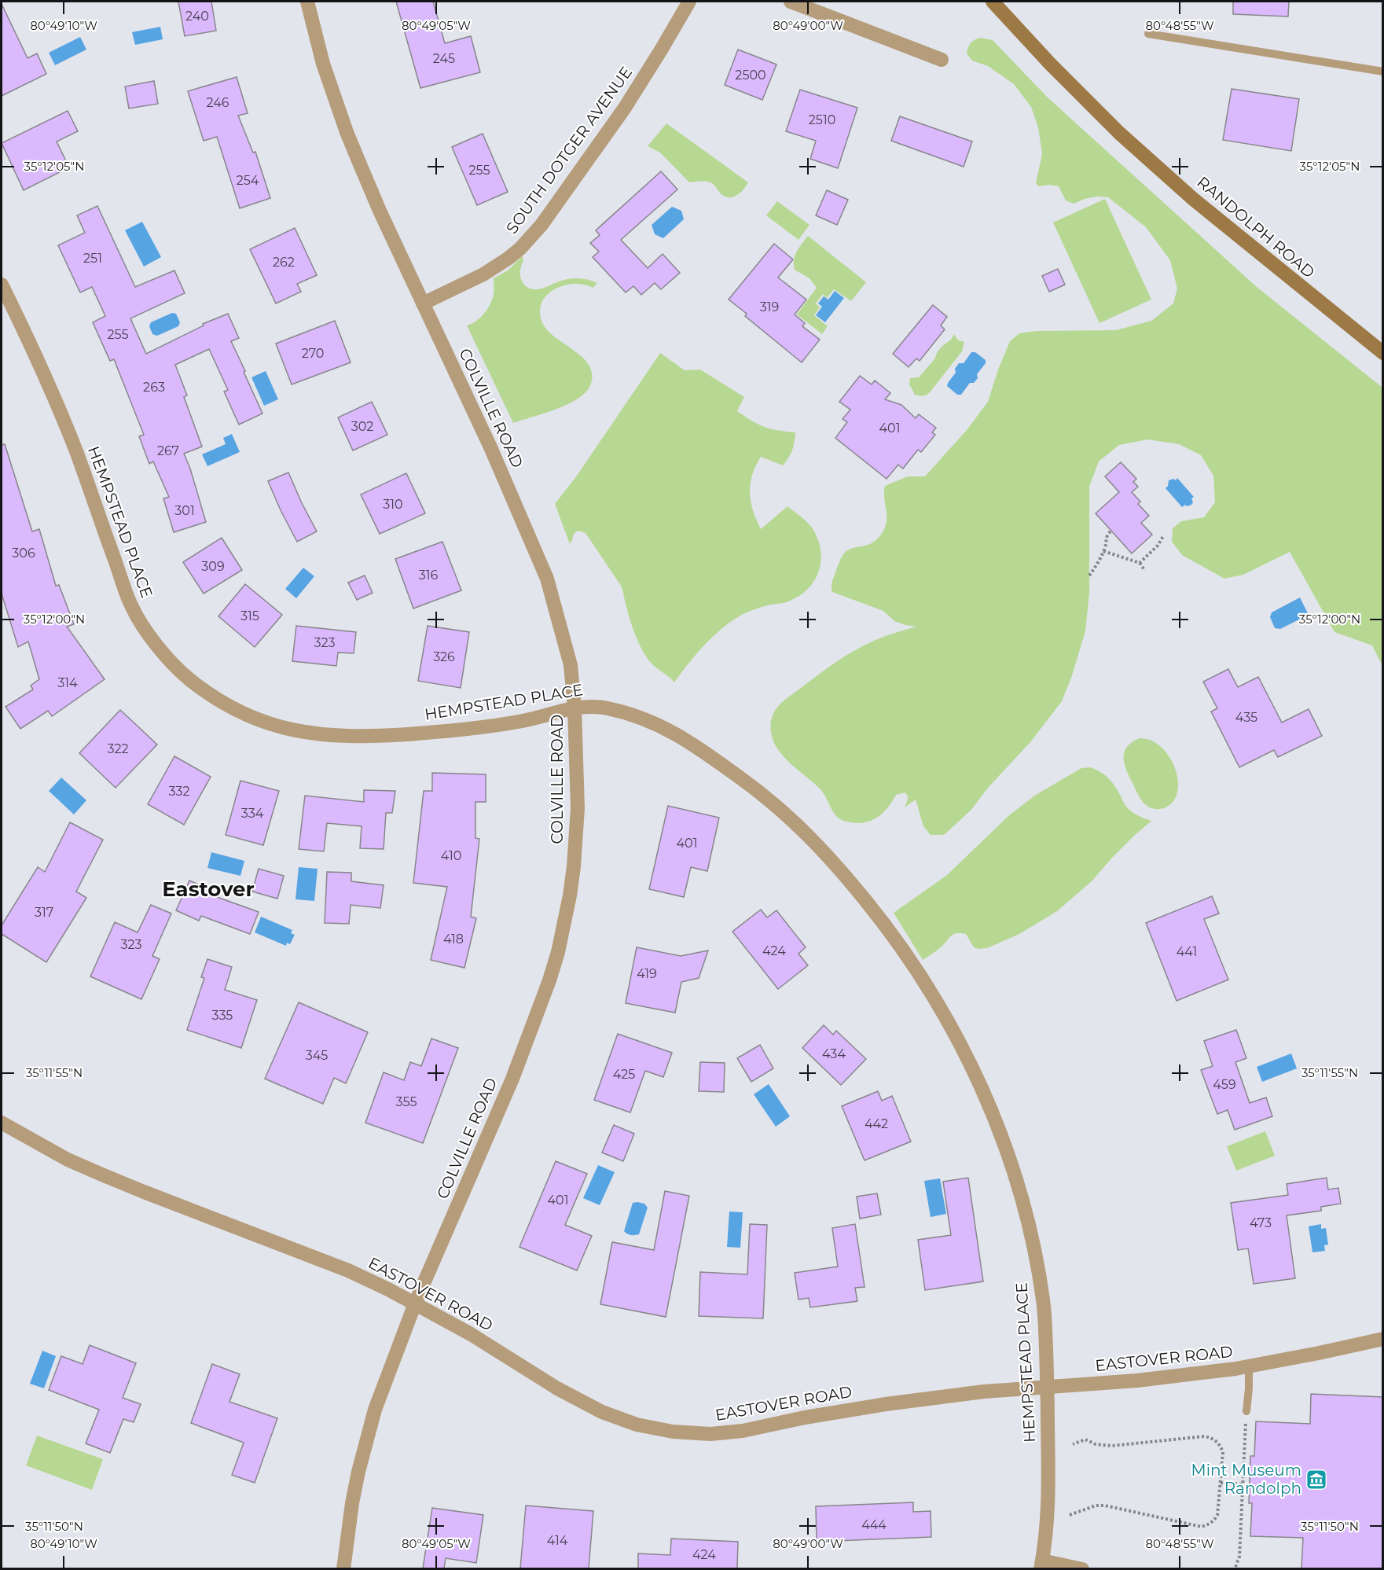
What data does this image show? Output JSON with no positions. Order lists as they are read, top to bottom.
{
  "streets": {
    "main road": ["RANDOLPH ROAD"],
    "street": [
      "SOUTH DOTGER AVENUE",
      "COLVILLE ROAD",
      "HEMPSTEAD PLACE",
      "EASTOVER ROAD"
    ]
  },
  "crossings": [
    ["SOUTH DOTGER AVENUE", "COLVILLE ROAD"],
    ["COLVILLE ROAD", "HEMPSTEAD PLACE"],
    ["COLVILLE ROAD", "EASTOVER ROAD"],
    ["HEMPSTEAD PLACE", "EASTOVER ROAD"]
  ],
  "districts": ["Eastover"],
  "places": {
    "museum": ["Mint Museum Randolph"]
  },
  "house_numbers": [
    "240",
    "245",
    "2500",
    "246",
    "2510",
    "255",
    "254",
    "251",
    "262",
    "319",
    "255",
    "270",
    "263",
    "302",
    "401",
    "267",
    "310",
    "301",
    "306",
    "309",
    "316",
    "315",
    "323",
    "326",
    "314",
    "435",
    "322",
    "332",
    "334",
    "401",
    "410",
    "317",
    "418",
    "323",
    "424",
    "441",
    "419",
    "335",
    "434",
    "345",
    "425",
    "459",
    "355",
    "442",
    "401",
    "473",
    "444",
    "414",
    "424"
  ],
  "coordinates": [
    "80°49'10\"W",
    "80°49'05\"W",
    "80°49'00\"W",
    "80°48'55\"W",
    "35°12'05\"N",
    "35°12'00\"N",
    "35°11'55\"N",
    "35°11'50\"N"
  ]
}
